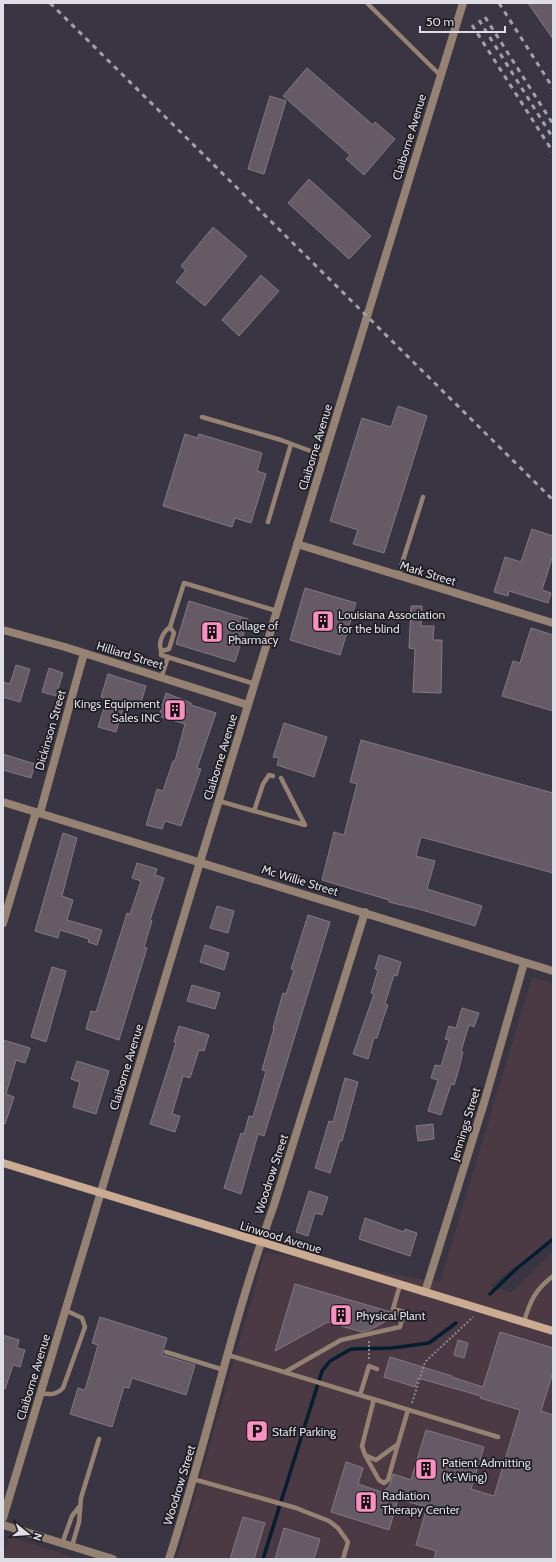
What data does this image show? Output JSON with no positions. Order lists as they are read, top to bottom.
{
  "streets": {
    "main road": ["Linwood Avenue"],
    "street": [
      "Claiborne Avenue",
      "Mark Street",
      "Hilliard Street",
      "Dickinson Street",
      "Mc Willie Street",
      "Jennings Street",
      "Woodrow Street"
    ]
  },
  "crossings": [
    ["Claiborne Avenue", "Mark Street"],
    ["Claiborne Avenue", "Hilliard Street"],
    ["Claiborne Avenue", "Mc Willie Street"],
    ["Claiborne Avenue", "Linwood Avenue"],
    ["Hilliard Street", "Dickinson Street"],
    ["Dickinson Street", "Mc Willie Street"],
    ["Mc Willie Street", "Jennings Street"],
    ["Mc Willie Street", "Woodrow Street"],
    ["Jennings Street", "Linwood Avenue"],
    ["Woodrow Street", "Linwood Avenue"]
  ],
  "places": {
    "building": [
      "Louisiana Association for the blind",
      "Collage of Pharmacy",
      "Kings Equipment Sales INC",
      "Physical Plant",
      "Patient Admitting (K-Wing)",
      "Radiation Therapy Center"
    ],
    "parking": ["Staff Parking"]
  },
  "scale_bar": "50 m",
  "north": "right"
}
